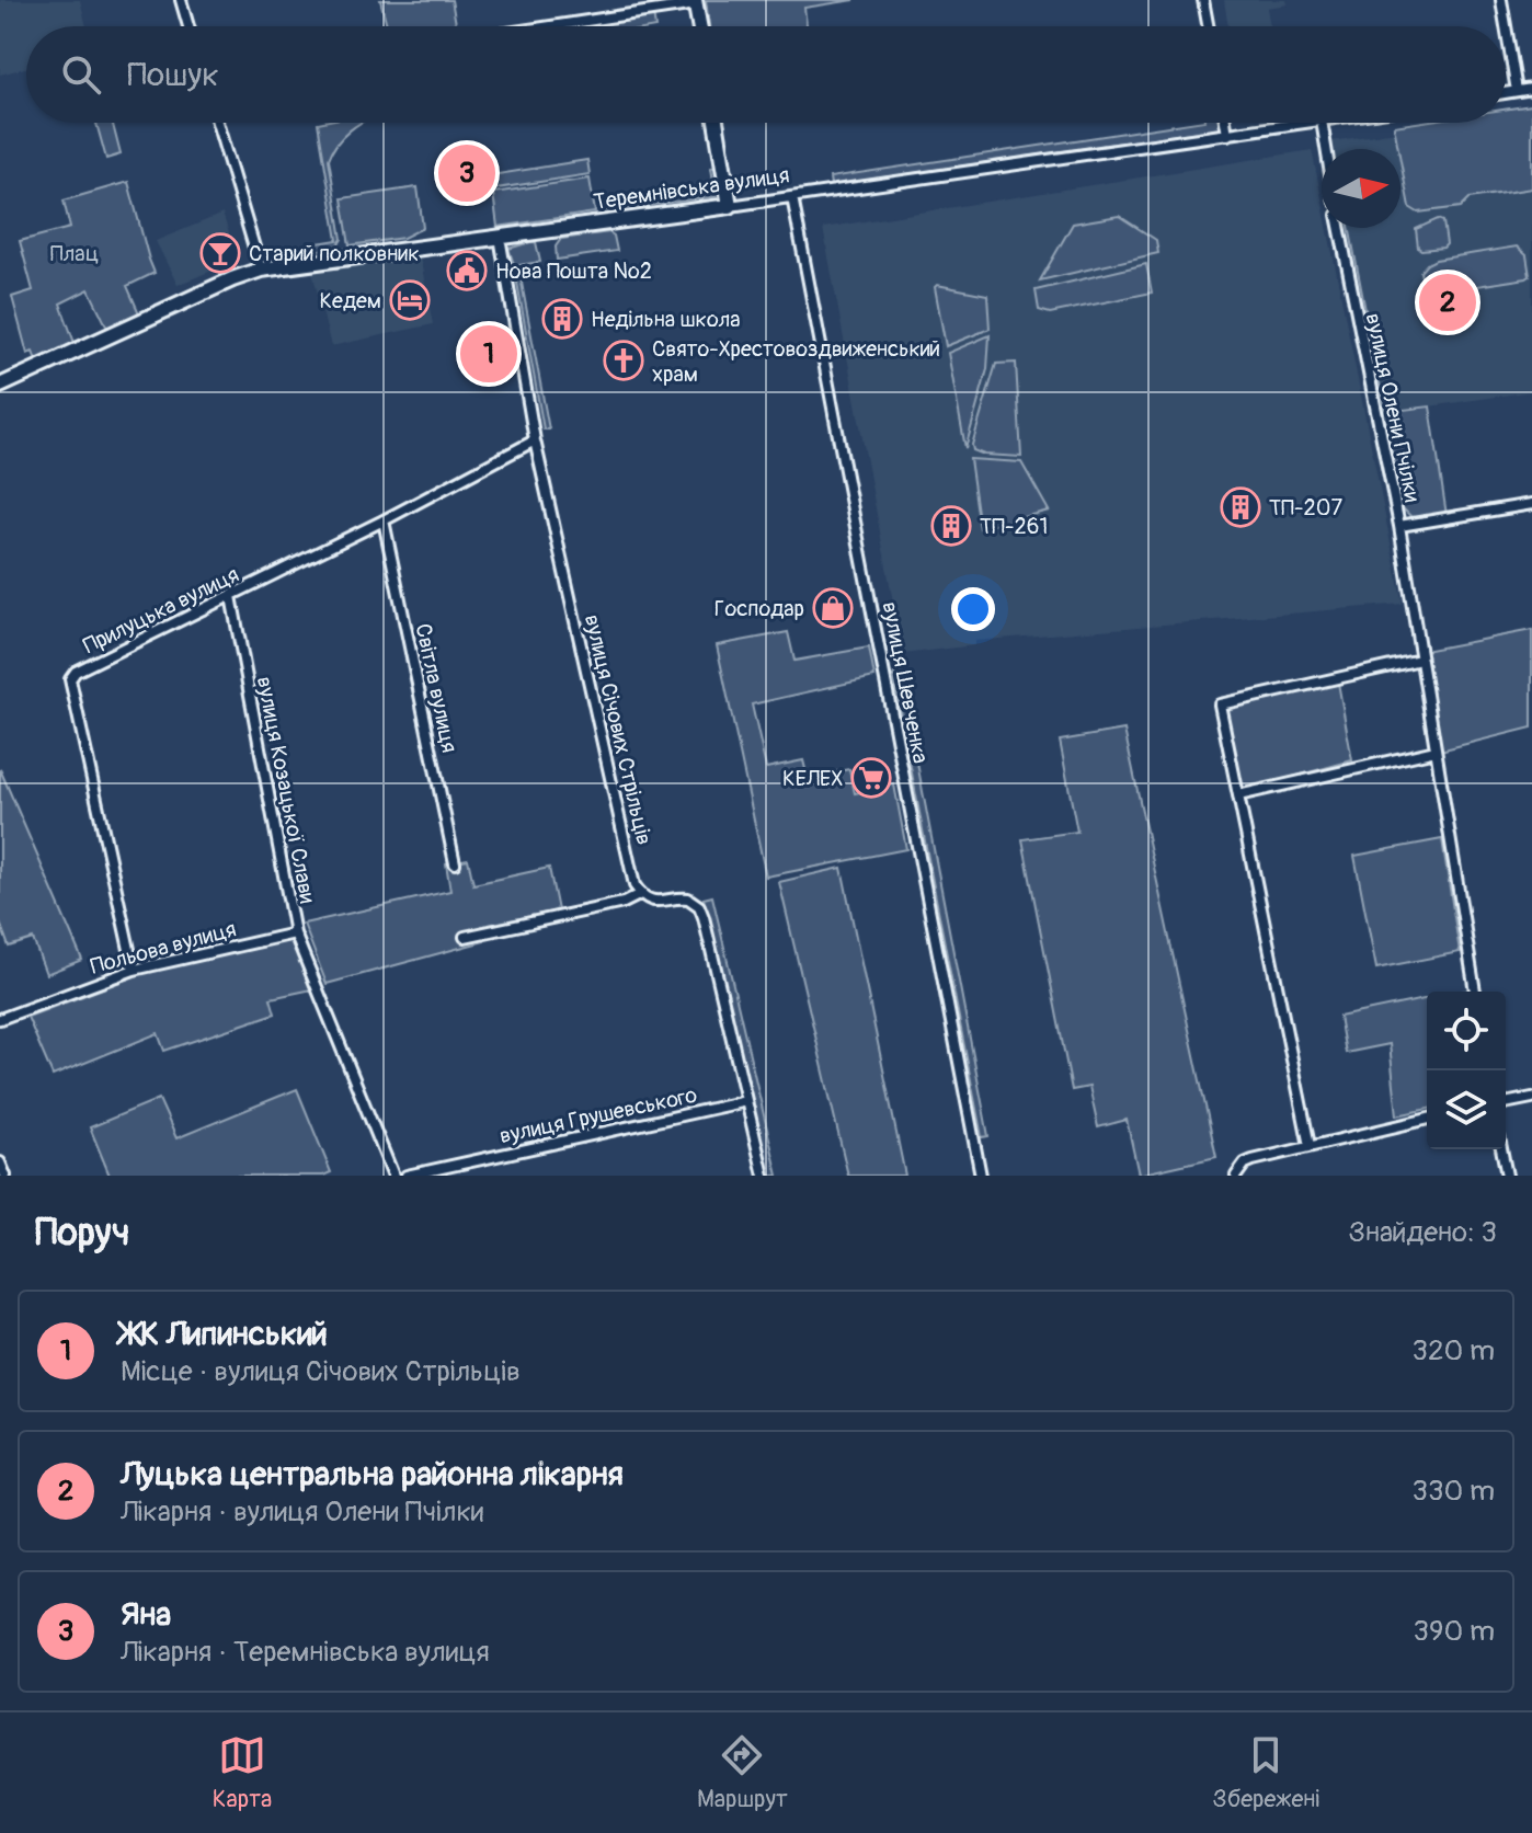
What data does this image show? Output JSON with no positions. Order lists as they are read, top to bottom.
{
  "streets": {
    "street": [
      "Теремнівська вулиця",
      "вулиця Олени Пчілки",
      "Прилуцька вулиця",
      "вулиця Шевченка",
      "Світла вулиця",
      "вулиця Січових Стрільців",
      "вулиця Козацької Слави",
      "Польова вулиця",
      "вулиця Грушевського"
    ]
  },
  "crossings": [
    ["Теремнівська вулиця", "вулиця Шевченка"],
    ["Теремнівська вулиця", "вулиця Січових Стрільців"],
    ["Прилуцька вулиця", "Світла вулиця"],
    ["Прилуцька вулиця", "вулиця Січових Стрільців"],
    ["Прилуцька вулиця", "вулиця Козацької Слави"],
    ["Прилуцька вулиця", "Польова вулиця"],
    ["вулиця Козацької Слави", "Польова вулиця"]
  ],
  "parks": ["Плац"],
  "places": {
    "bar": ["Старий полковник"],
    "public building": ["Нова Пошта №2"],
    "hotel": ["Кедем"],
    "building": ["Недільна школа", "ТП-207", "ТП-261"],
    "church": ["Свято-Хрестовоздвиженський храм"],
    "shop": ["Господар"],
    "supermarket": ["КЕЛЕХ"]
  },
  "north": "right",
  "page": {
    "search": "Пошук",
    "pins": ["3", "2", "1"],
    "heading": ["Поруч", "Знайдено: 3"],
    "list": [
      {
        "mark": "1",
        "name": "ЖК Липинський",
        "note": "Місце · вулиця Січових Стрільців",
        "value": "320 m"
      },
      {
        "mark": "2",
        "name": "Луцька центральна районна лікарня",
        "note": "Лікарня · вулиця Олени Пчілки",
        "value": "330 m"
      },
      {
        "mark": "3",
        "name": "Яна",
        "note": "Лікарня · Теремнівська вулиця",
        "value": "390 m"
      }
    ],
    "nav": ["Карта", "Маршрут", "Збережені"]
  }
}
